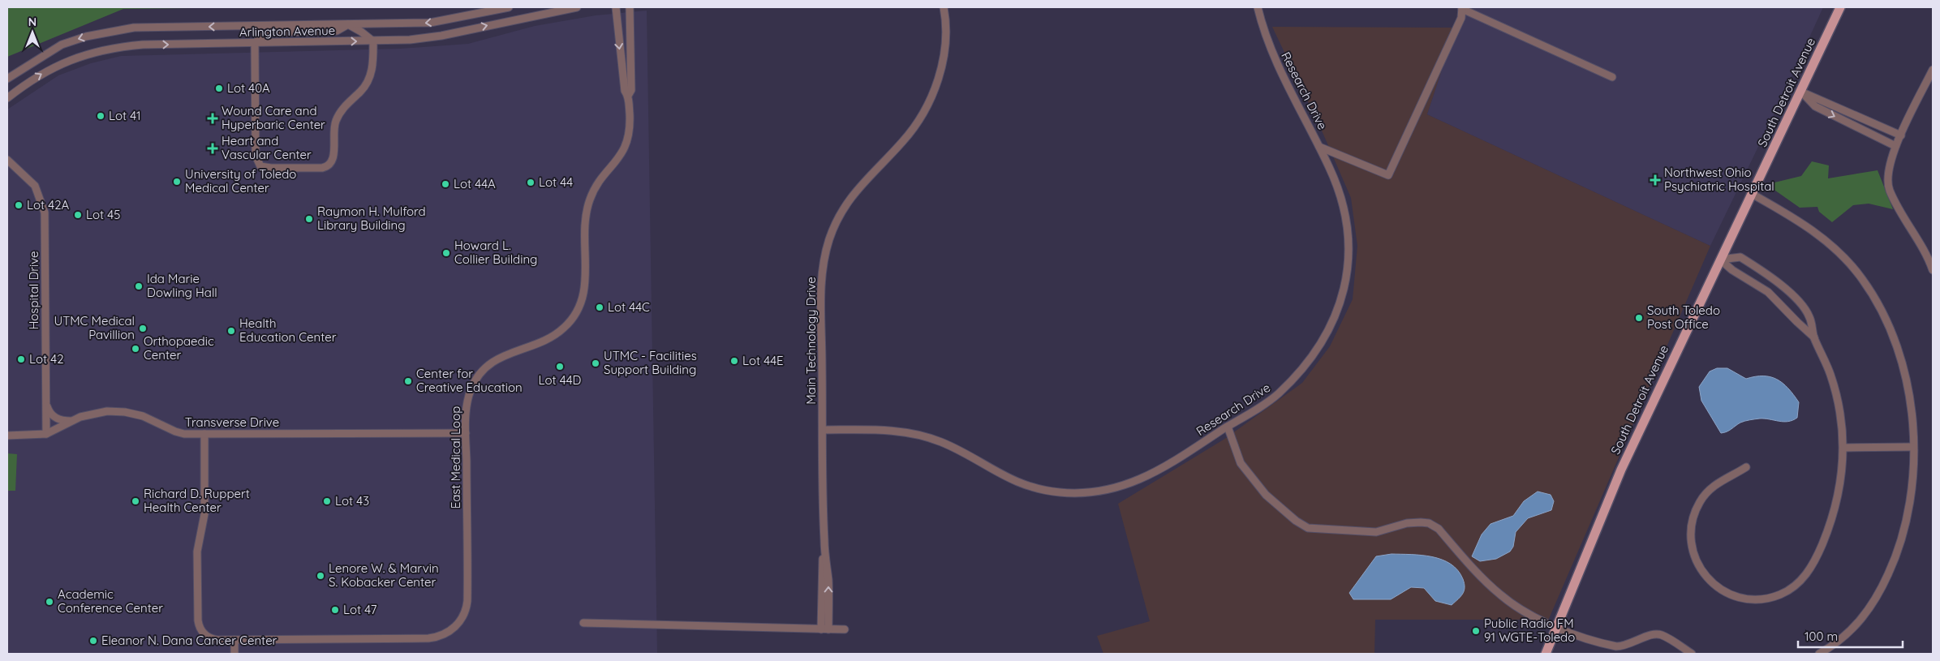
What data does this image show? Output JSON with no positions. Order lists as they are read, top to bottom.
{
  "streets": {
    "main road": ["South Detroit Avenue"],
    "street": [
      "Arlington Avenue",
      "Research Drive",
      "Hospital Drive",
      "Main Technology Drive",
      "Transverse Drive",
      "East Medical Loop"
    ]
  },
  "crossings": [
    ["Research Drive", "Main Technology Drive"],
    ["Hospital Drive", "Transverse Drive"],
    ["Transverse Drive", "East Medical Loop"]
  ],
  "places": {
    "other": [
      "Lot 40A",
      "Lot 41",
      "University of Toledo Medical Center",
      "Lot 44",
      "Lot 44A",
      "Lot 42A",
      "Lot 45",
      "Raymon H. Mulford Library Building",
      "Howard L. Collier Building",
      "Ida Marie Dowling Hall",
      "Lot 44C",
      "South Toledo Post Office",
      "UTMC Medical Pavillion",
      "Health Education Center",
      "Orthopaedic Center",
      "Lot 42",
      "Lot 44E",
      "UTMC - Facilities Support Building",
      "Lot 44D",
      "Center for Creative Education",
      "Richard D. Ruppert Health Center",
      "Lot 43",
      "Lenore W. & Marvin S. Kobacker Center",
      "Academic Conference Center",
      "Lot 47",
      "Public Radio FM 91 WGTE-Toledo",
      "Eleanor N. Dana Cancer Center"
    ],
    "health": ["Wound Care and Hyperbaric Center", "Heart and Vascular Center", "Northwest Ohio Psychiatric Hospital"]
  },
  "scale_bar": "100 m",
  "north": "top"
}
